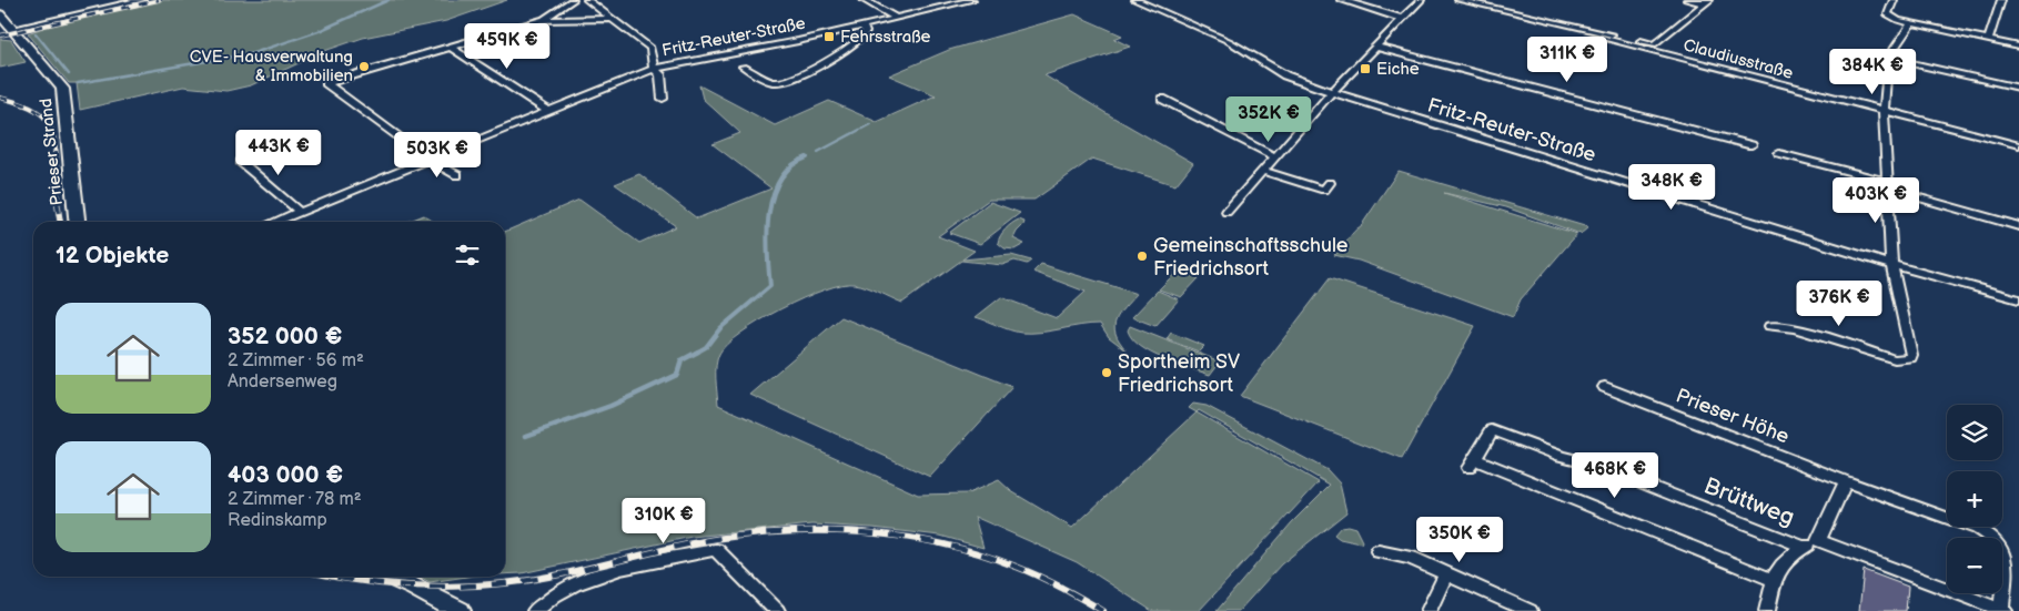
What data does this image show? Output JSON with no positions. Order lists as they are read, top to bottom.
{
  "streets": {
    "street": [
      "Fritz-Reuter-Straße",
      "Claudiusstraße",
      "Prieser Strand",
      "Prieser Höhe",
      "Brüttweg"
    ]
  },
  "places": {
    "transit": ["Fehrsstraße", "Eiche"],
    "other": ["CVE- Hausverwaltung & Immobilien", "Gemeinschaftsschule Friedrichsort", "Sportheim SV Friedrichsort"]
  },
  "page": {
    "price": [
      "459K €",
      "311K €",
      "384K €",
      "352K €",
      "443K €",
      "503K €",
      "348K €",
      "403K €",
      "376K €",
      "468K €",
      "310K €",
      "350K €"
    ],
    "heading": "12 Objekte",
    "list": [
      {
        "name": "352 000 €",
        "note": "2 Zimmer · 56 m² · Andersenweg"
      },
      {
        "name": "403 000 €",
        "note": "2 Zimmer · 78 m² · Redinskamp"
      }
    ],
    "map_buttons": ["+", "−"]
  }
}
